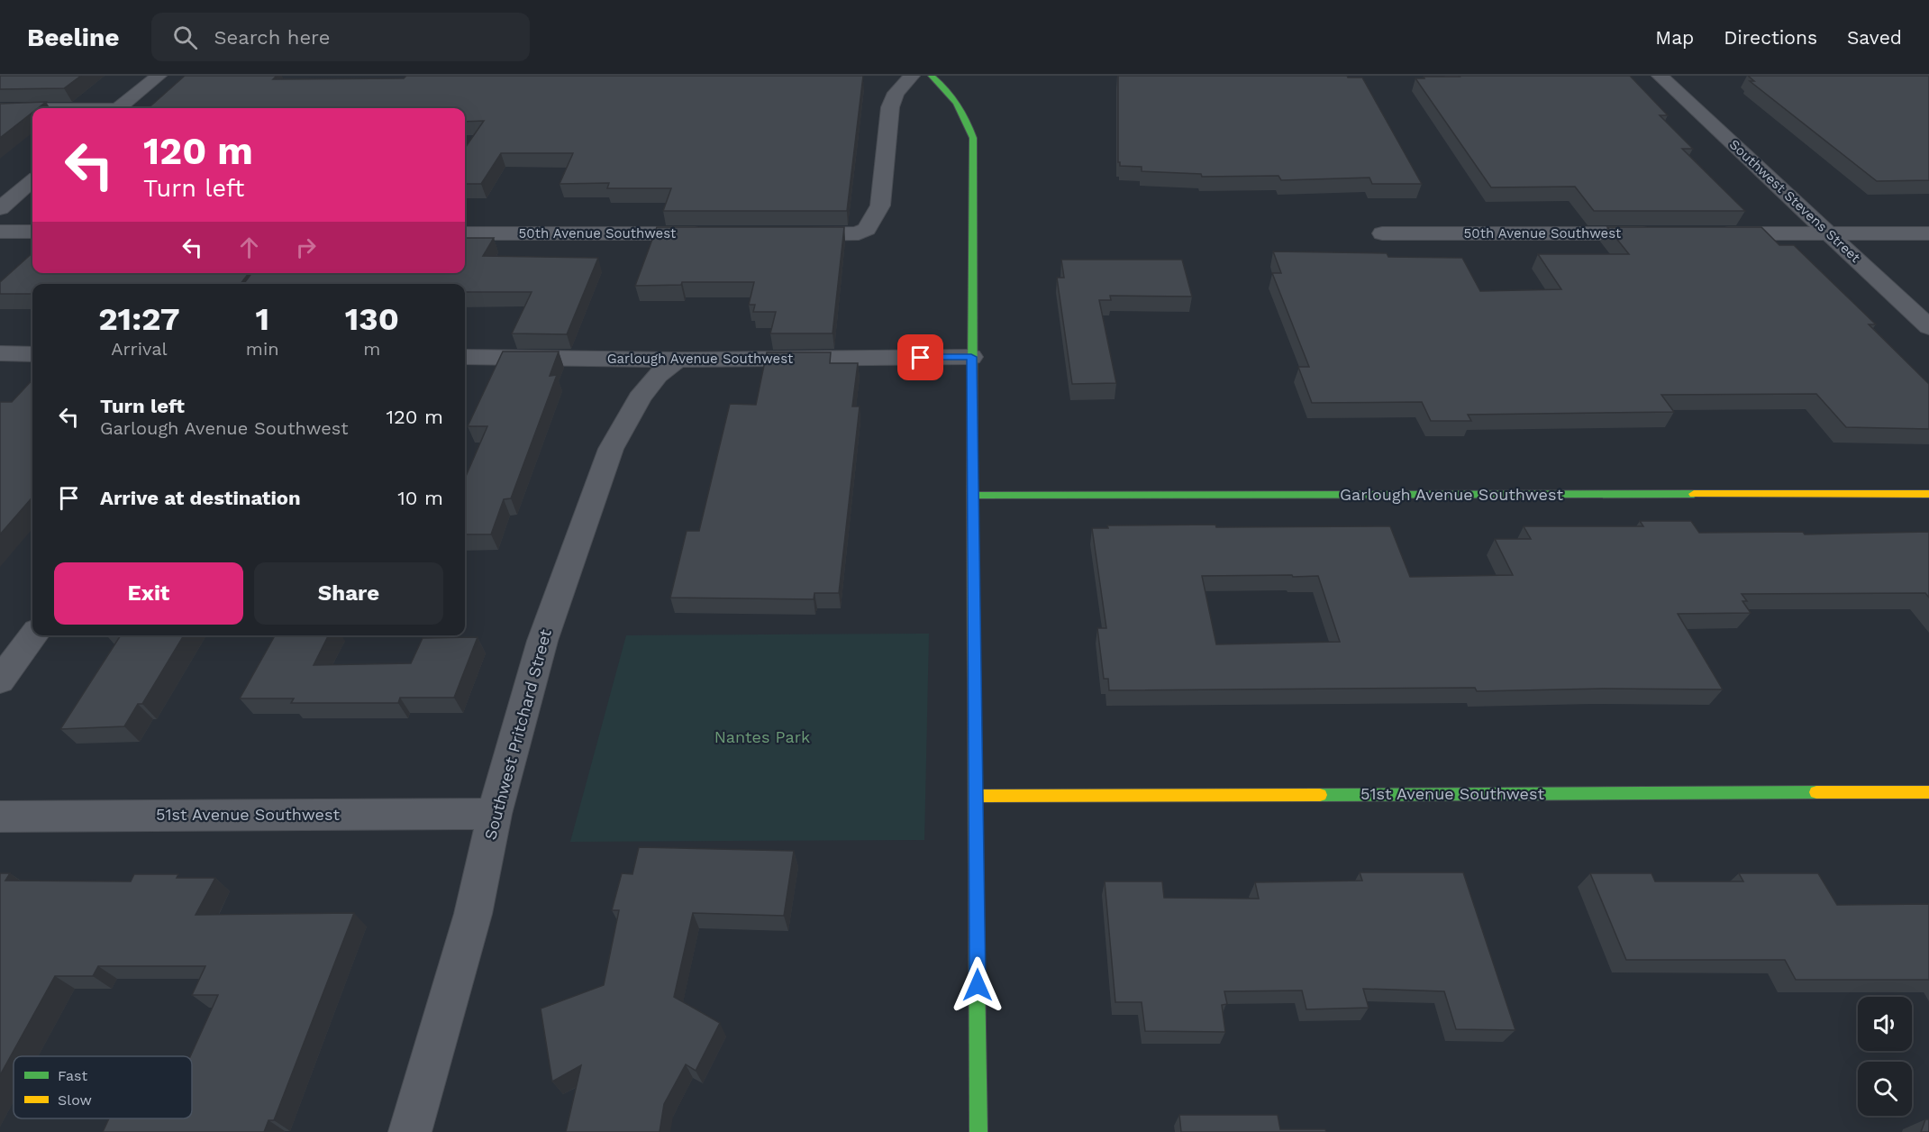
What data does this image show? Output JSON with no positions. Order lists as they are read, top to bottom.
{
  "streets": {
    "street": [
      "Southwest Stevens Street",
      "50th Avenue Southwest",
      "Garlough Avenue Southwest",
      "Southwest Pritchard Street",
      "51st Avenue Southwest"
    ]
  },
  "crossings": [
    ["Garlough Avenue Southwest", "Southwest Pritchard Street"],
    ["Southwest Pritchard Street", "51st Avenue Southwest"]
  ],
  "parks": ["Nantes Park"],
  "legend": ["Fast", "Slow"],
  "page": {
    "header": "Beeline",
    "search": "Search here",
    "nav": ["Map", "Directions", "Saved"],
    "turn": ["120 m", "Turn left"],
    "eta": [
      "21:27",
      "Arrival",
      "1",
      "min",
      "130",
      "m"
    ],
    "list": [
      {
        "name": "Turn left",
        "note": "Garlough Avenue Southwest",
        "value": "120 m"
      },
      {
        "name": "Arrive at destination",
        "value": "10 m"
      }
    ],
    "buttons": ["Exit", "Share"]
  }
}
